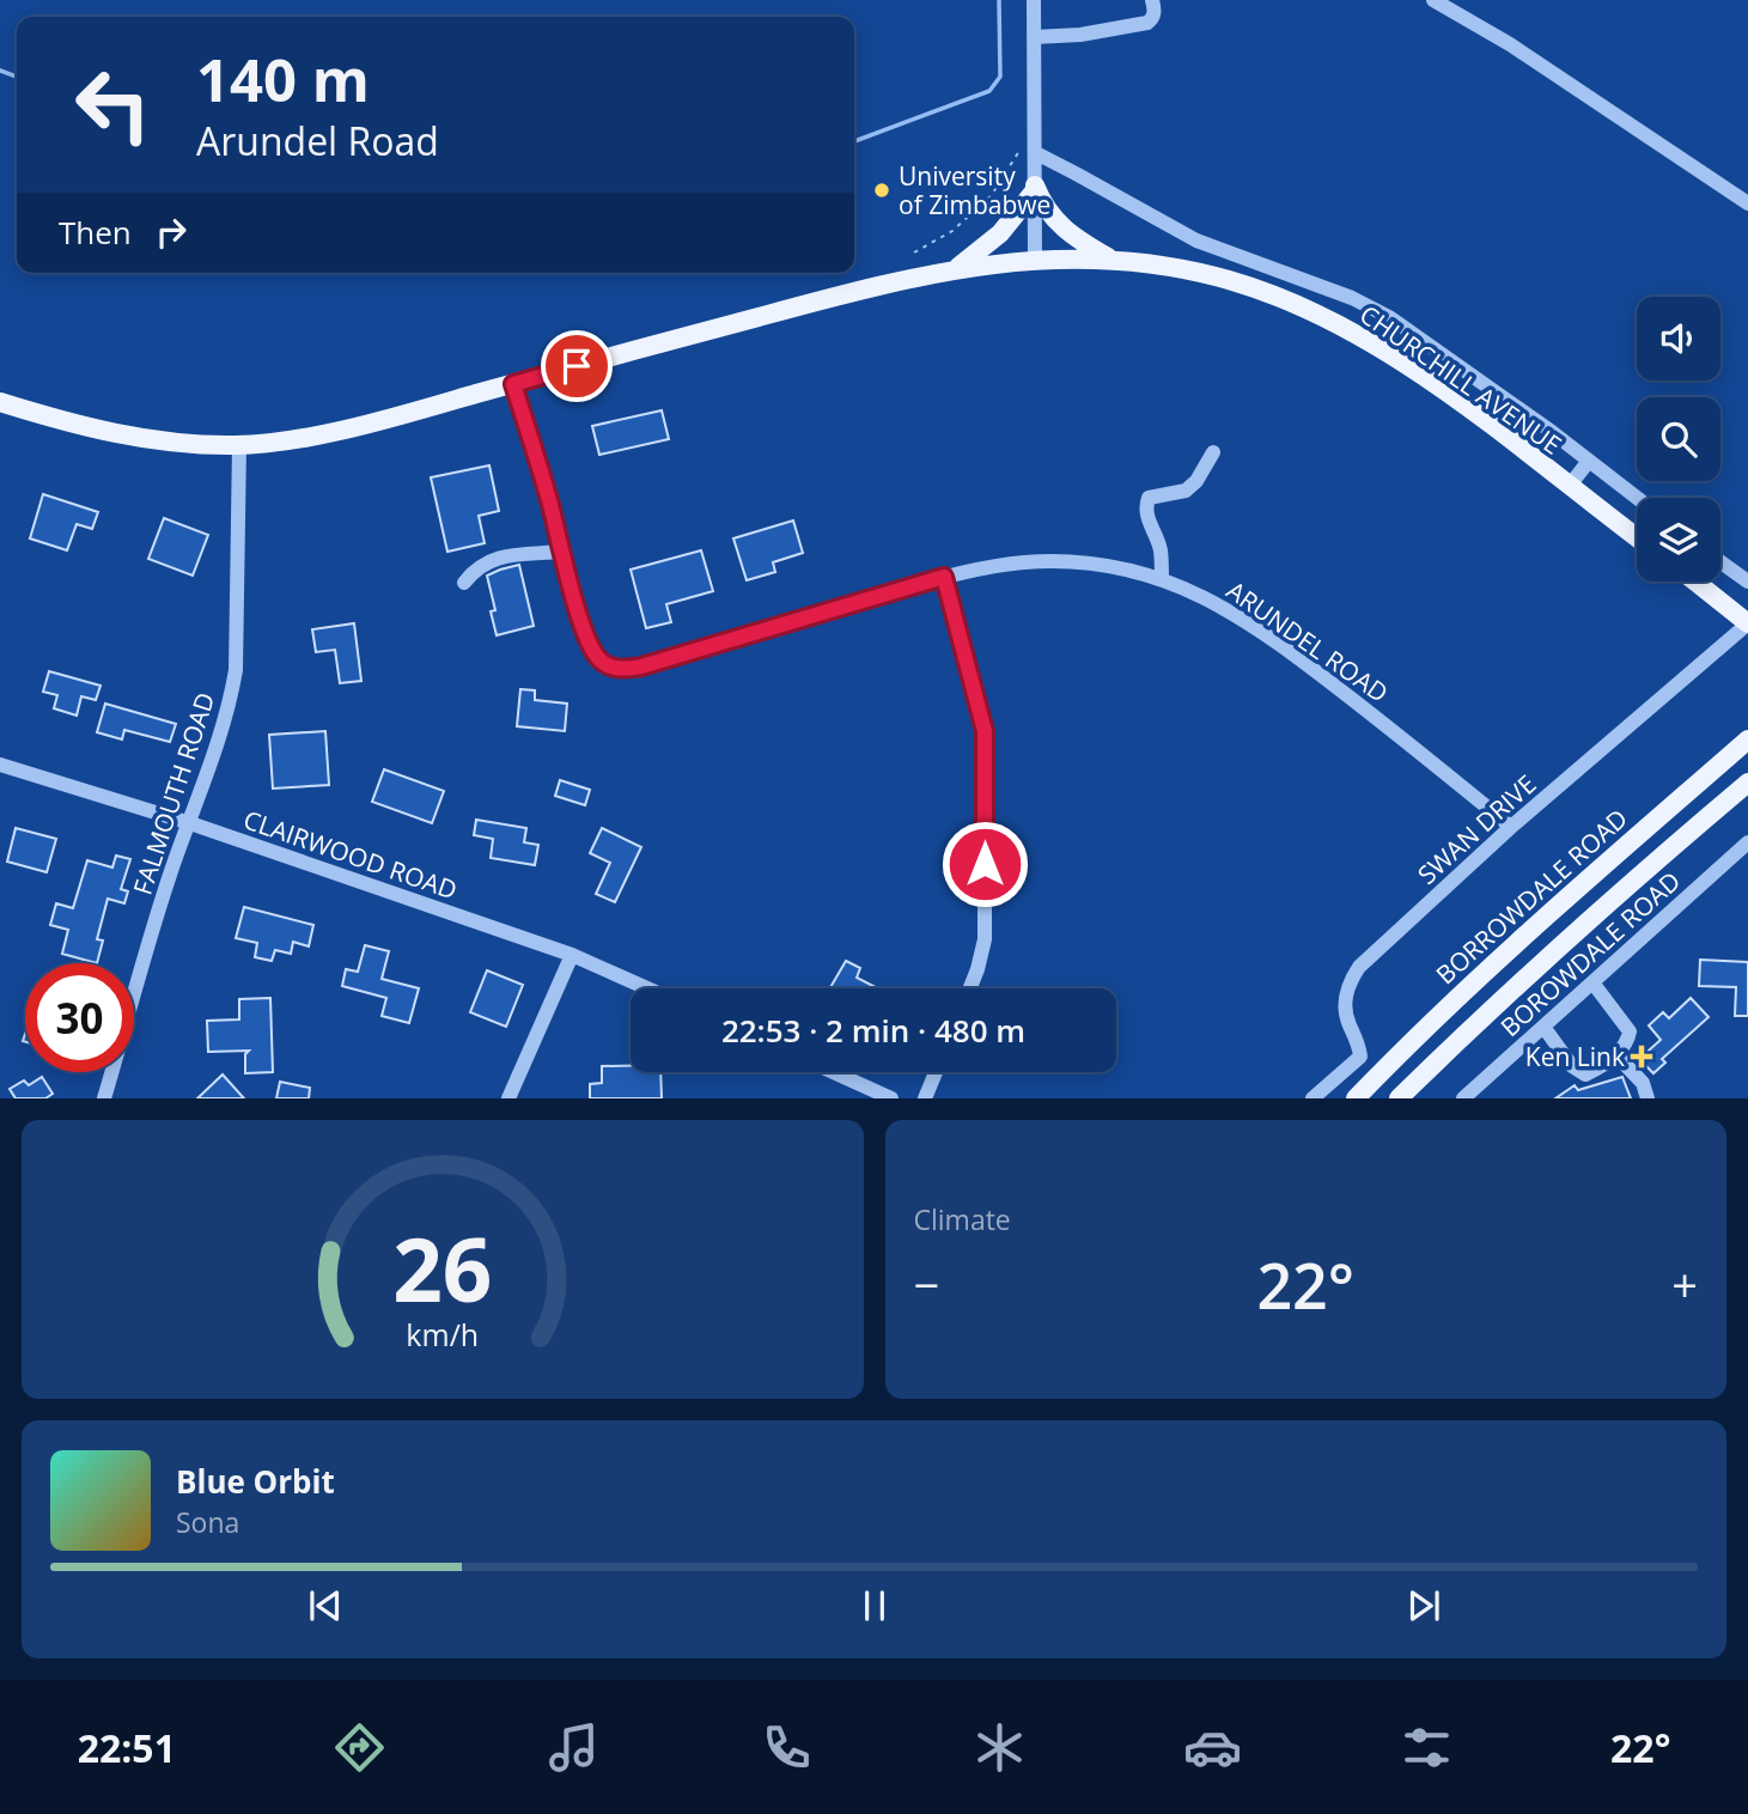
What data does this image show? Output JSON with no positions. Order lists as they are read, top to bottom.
{
  "streets": {
    "main road": ["CHURCHILL AVENUE", "BORROWDALE ROAD"],
    "street": [
      "ARUNDEL ROAD",
      "FALMOUTH ROAD",
      "SWAN DRIVE",
      "CLAIRWOOD ROAD",
      "BOROWDALE ROAD"
    ]
  },
  "crossings": [
    ["CHURCHILL AVENUE", "ARUNDEL ROAD"],
    ["CHURCHILL AVENUE", "FALMOUTH ROAD"],
    ["ARUNDEL ROAD", "SWAN DRIVE"],
    ["FALMOUTH ROAD", "CLAIRWOOD ROAD"]
  ],
  "places": {
    "other": ["University of Zimbabwe"],
    "health": ["Ken Link"]
  },
  "page": {
    "turn": ["140 m", "Arundel Road"],
    "then": "Then",
    "limit": "30",
    "trip": "22:53 · 2 min · 480 m",
    "tile": "Climate",
    "heat": ["−", "22°", "+"],
    "song": ["Blue Orbit", "Sona"],
    "tabs": ["22:51", "22°"],
    "gauge": ["26", "km/h"]
  }
}
